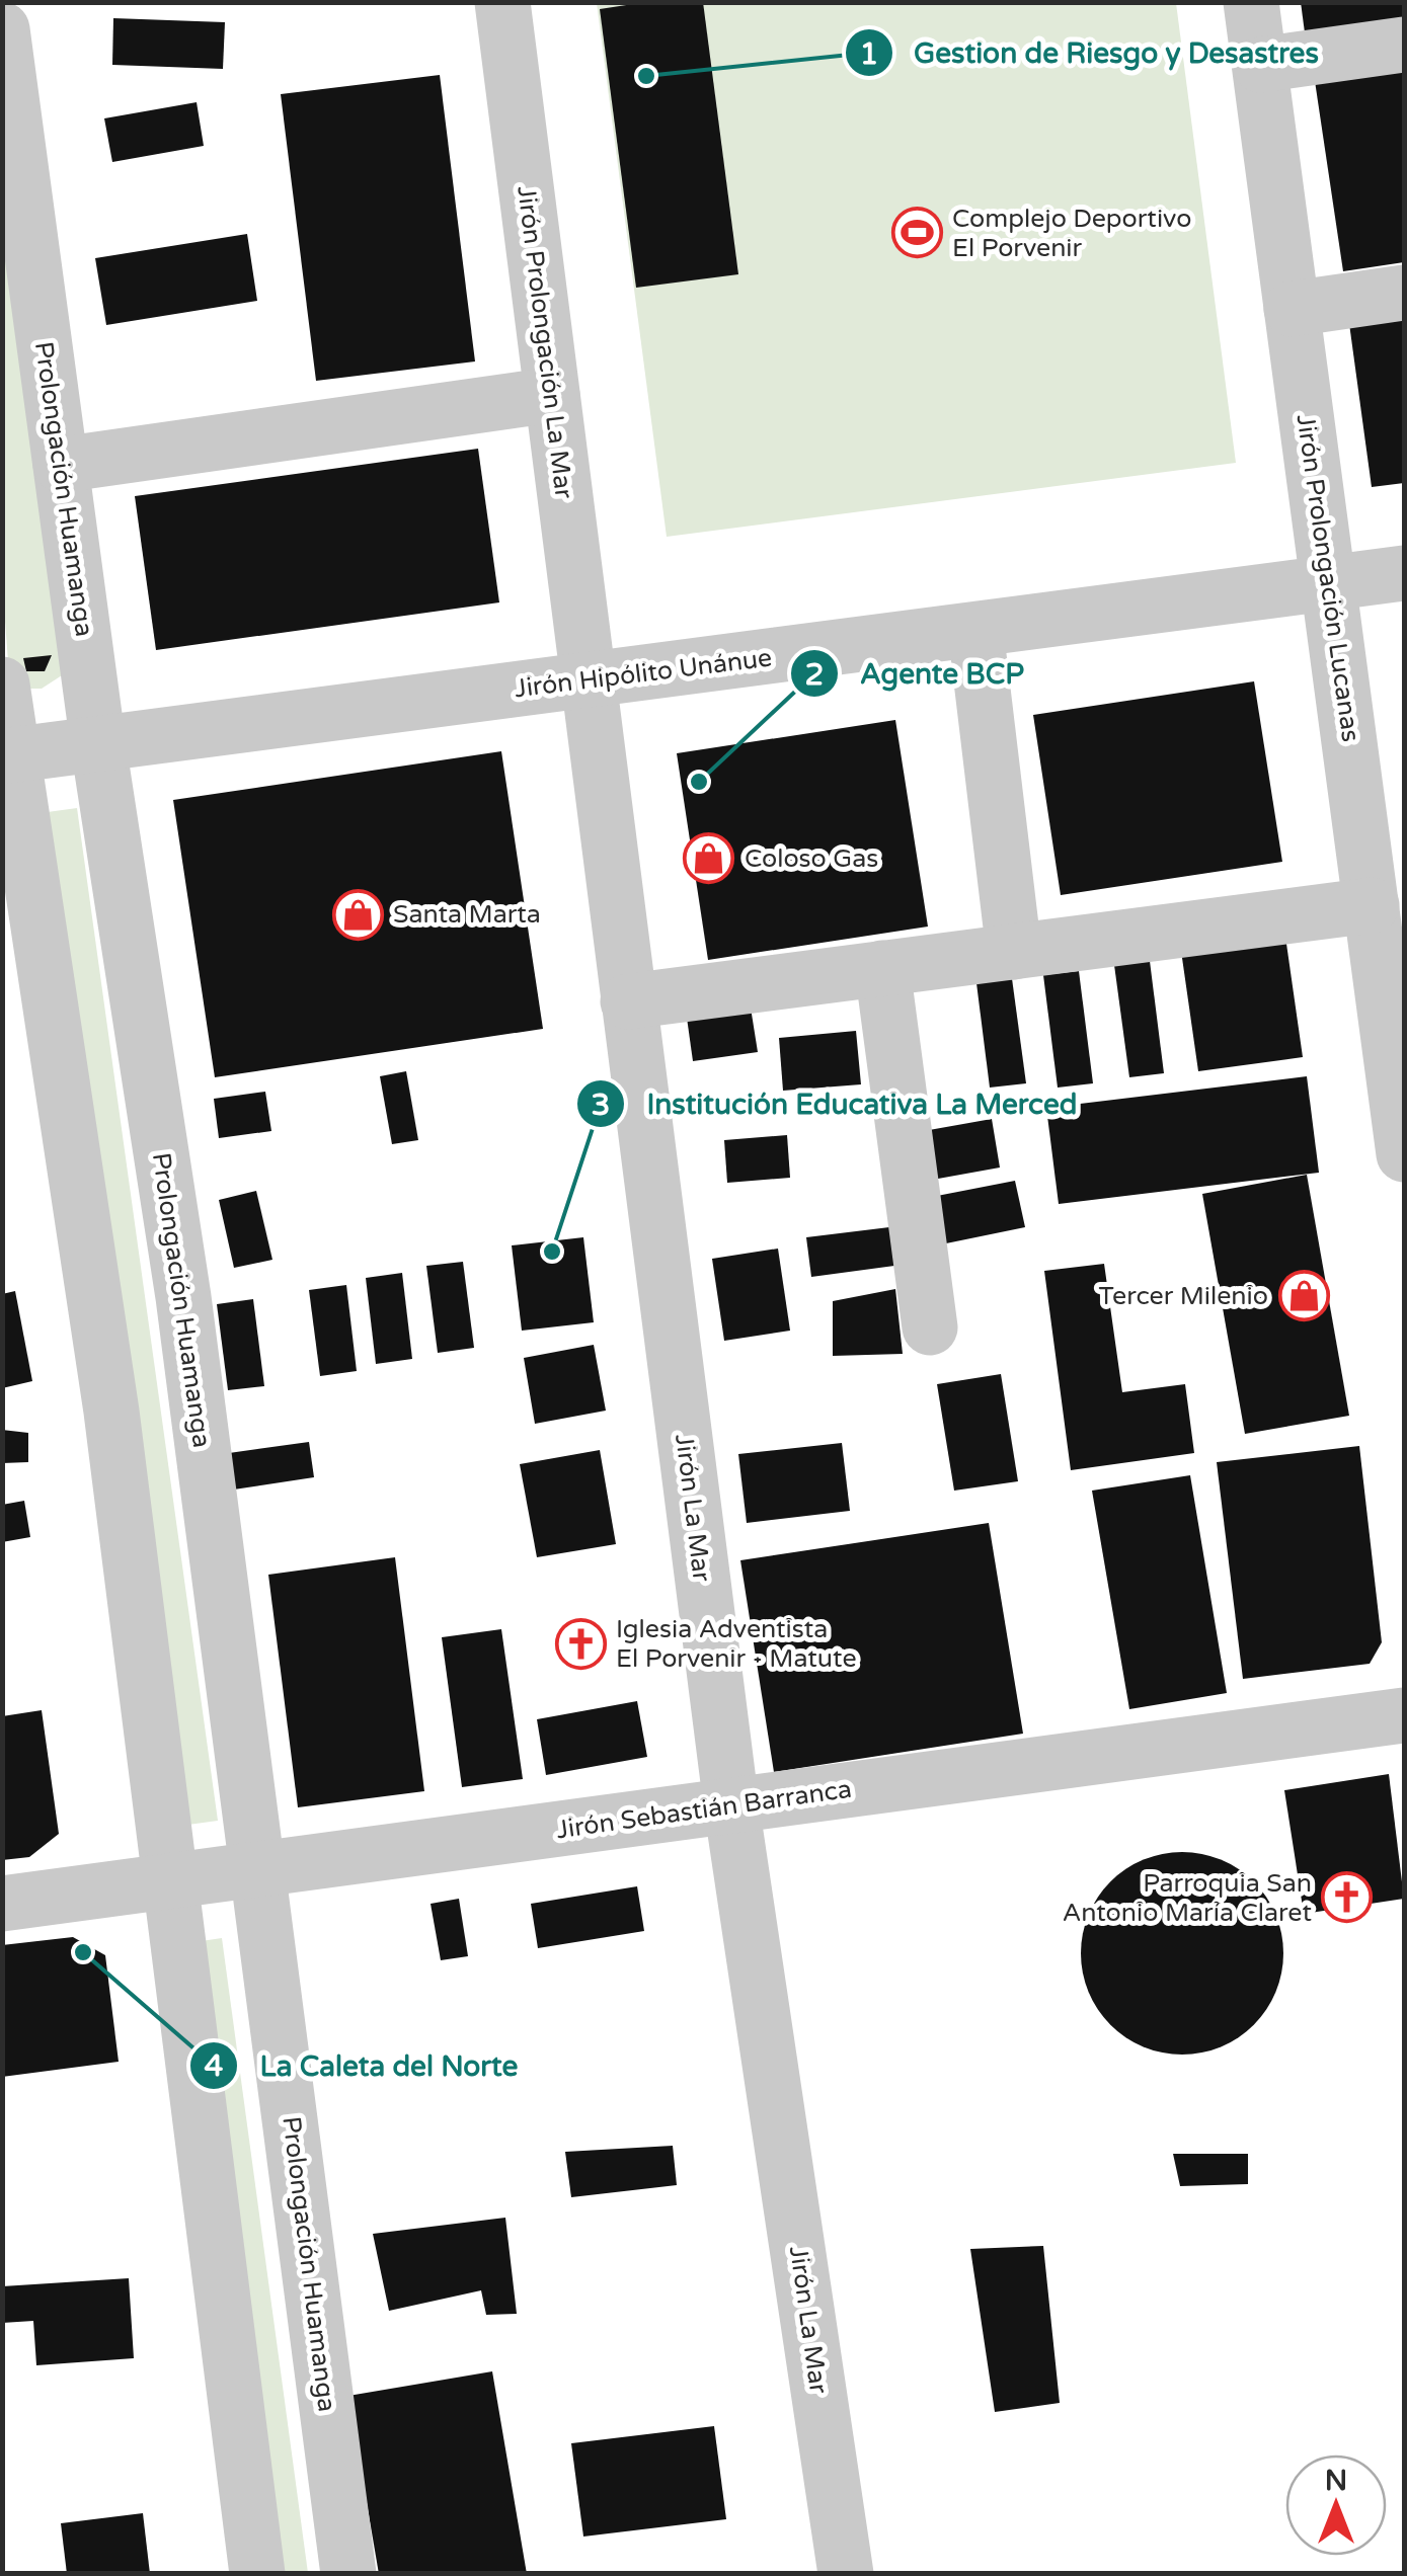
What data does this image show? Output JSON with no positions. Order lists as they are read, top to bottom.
{
  "streets": {
    "street": [
      "Jirón Prolongación La Mar",
      "Prolongación Huamanga",
      "Jirón Prolongación Lucanas",
      "Jirón Hipólito Unánue",
      "Jirón La Mar",
      "Jirón Sebastián Barranca"
    ]
  },
  "crossings": [
    ["Jirón Prolongación La Mar", "Jirón Hipólito Unánue"],
    ["Jirón Prolongación La Mar", "Jirón La Mar"],
    ["Prolongación Huamanga", "Jirón Hipólito Unánue"],
    ["Prolongación Huamanga", "Jirón Sebastián Barranca"],
    ["Jirón Prolongación Lucanas", "Jirón Hipólito Unánue"],
    ["Jirón Hipólito Unánue", "Jirón La Mar"],
    ["Jirón La Mar", "Jirón Sebastián Barranca"]
  ],
  "places": {
    "other": [
      "Gestion de Riesgo y Desastres",
      "Agente BCP",
      "Institución Educativa La Merced",
      "La Caleta del Norte"
    ],
    "sports": ["Complejo Deportivo El Porvenir"],
    "shop": ["Coloso Gas", "Santa Marta", "Tercer Milenio"],
    "church": ["Iglesia Adventista El Porvenir - Matute", "Parroquia San Antonio María Claret"]
  },
  "north": "top"
}
